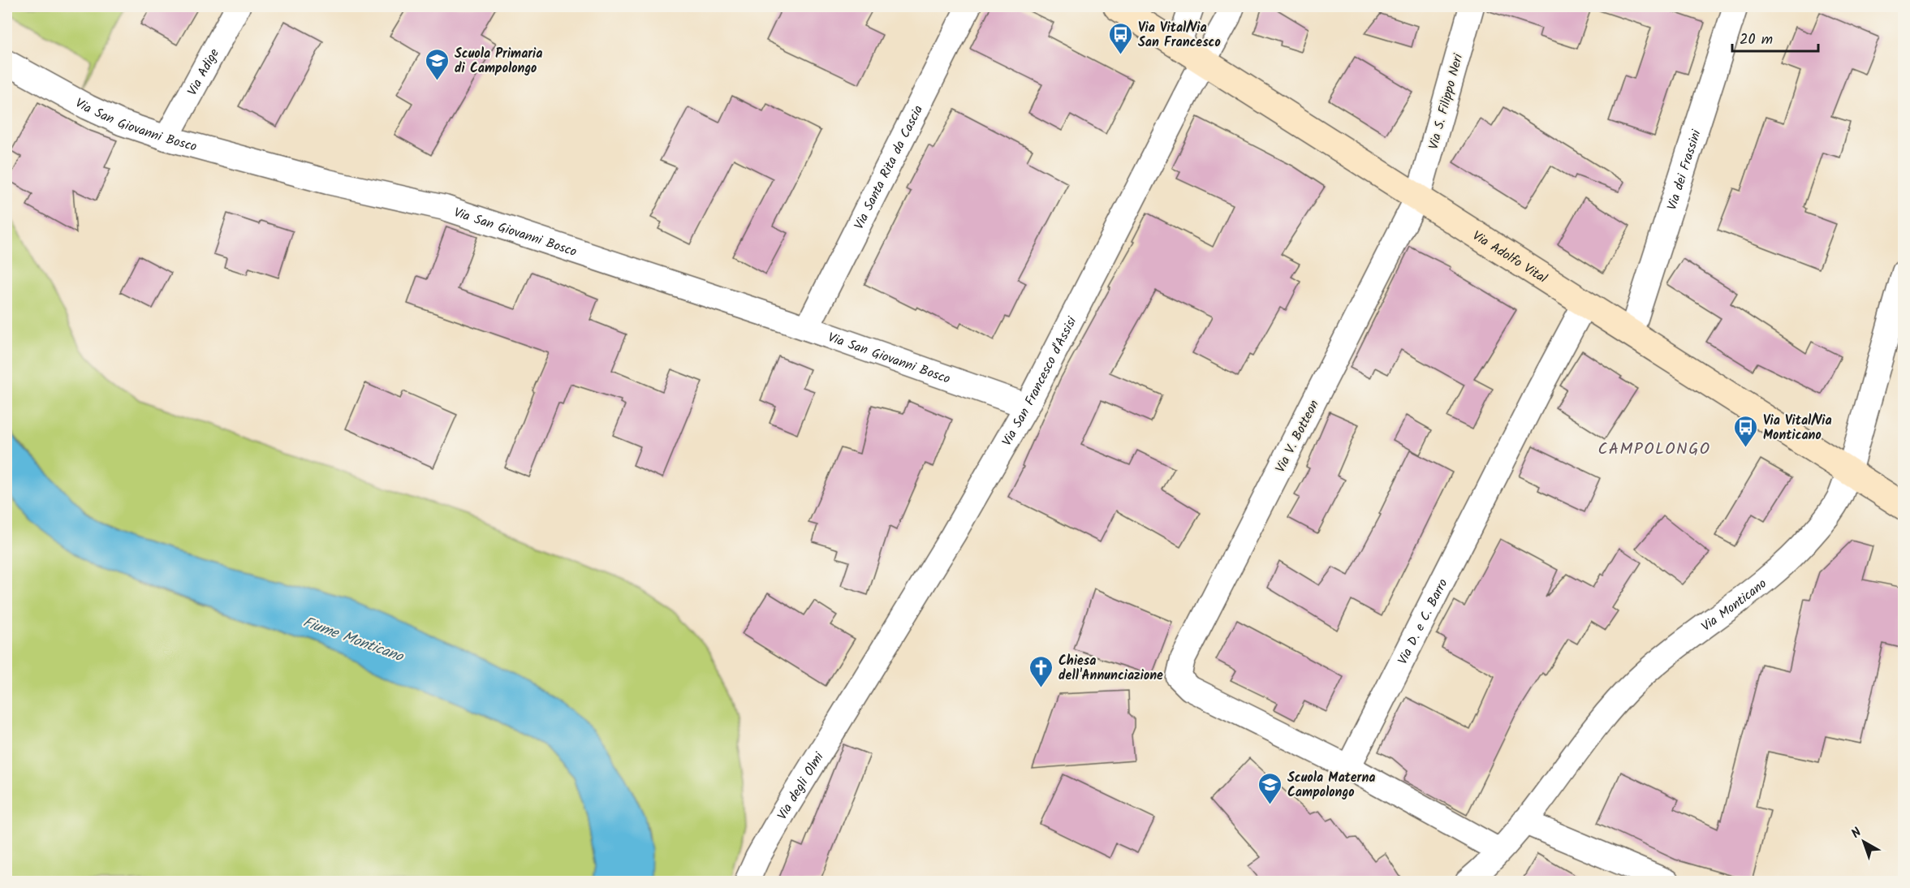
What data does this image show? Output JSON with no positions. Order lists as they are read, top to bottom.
{
  "streets": {
    "street": [
      "Via Adige",
      "Via S. Filippo Neri",
      "Via San Giovanni Bosco",
      "Via Santa Rita da Cascia",
      "Via dei Frassini",
      "Via Adolfo Vital",
      "Via San Francesco d'Assisi",
      "Via V. Botteon",
      "Via Monticano",
      "Via D. e C. Barro",
      "Via degli Olmi"
    ]
  },
  "crossings": [
    ["Via Adige", "Via San Giovanni Bosco"],
    ["Via S. Filippo Neri", "Via Adolfo Vital"],
    ["Via S. Filippo Neri", "Via V. Botteon"],
    ["Via San Giovanni Bosco", "Via Santa Rita da Cascia"],
    ["Via San Giovanni Bosco", "Via San Francesco d'Assisi"],
    ["Via dei Frassini", "Via Adolfo Vital"],
    ["Via Adolfo Vital", "Via San Francesco d'Assisi"],
    ["Via Adolfo Vital", "Via V. Botteon"],
    ["Via Adolfo Vital", "Via Monticano"],
    ["Via Adolfo Vital", "Via D. e C. Barro"],
    ["Via San Francesco d'Assisi", "Via degli Olmi"],
    ["Via V. Botteon", "Via D. e C. Barro"]
  ],
  "districts": ["CAMPOLONGO"],
  "water": ["Fiume Monticano"],
  "places": {
    "bus stop": ["Via Vital/Via San Francesco", "Via Vital/Via Monticano"],
    "school or university": ["Scuola Primaria di Campolongo", "Scuola Materna Campolongo"],
    "church": ["Chiesa dell'Annunciazione"]
  },
  "scale_bar": "20 m",
  "north": "top left"
}
